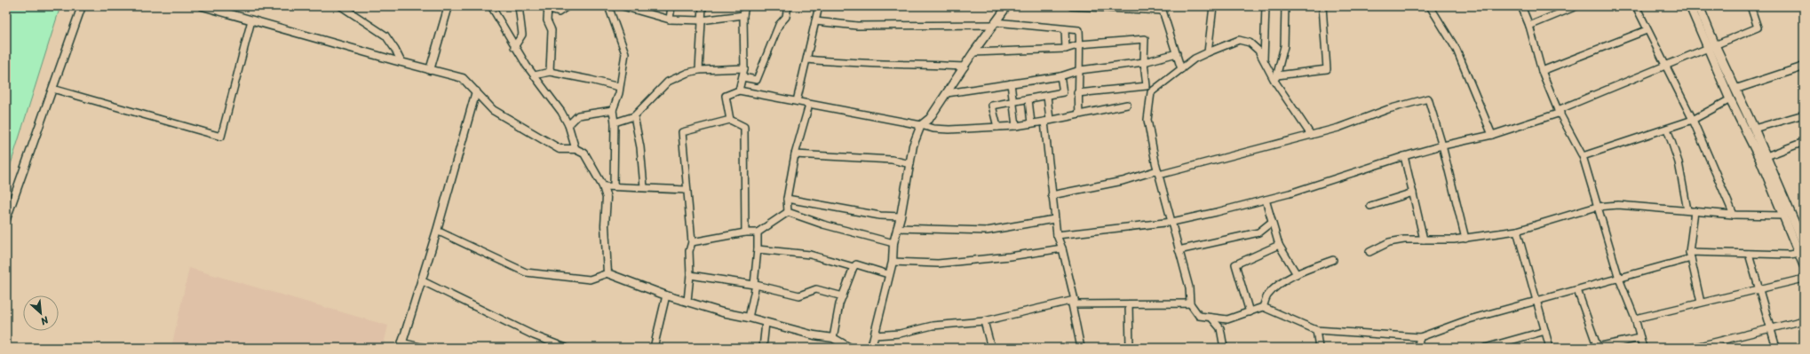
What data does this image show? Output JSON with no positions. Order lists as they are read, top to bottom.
{
  "north": "bottom right"
}
